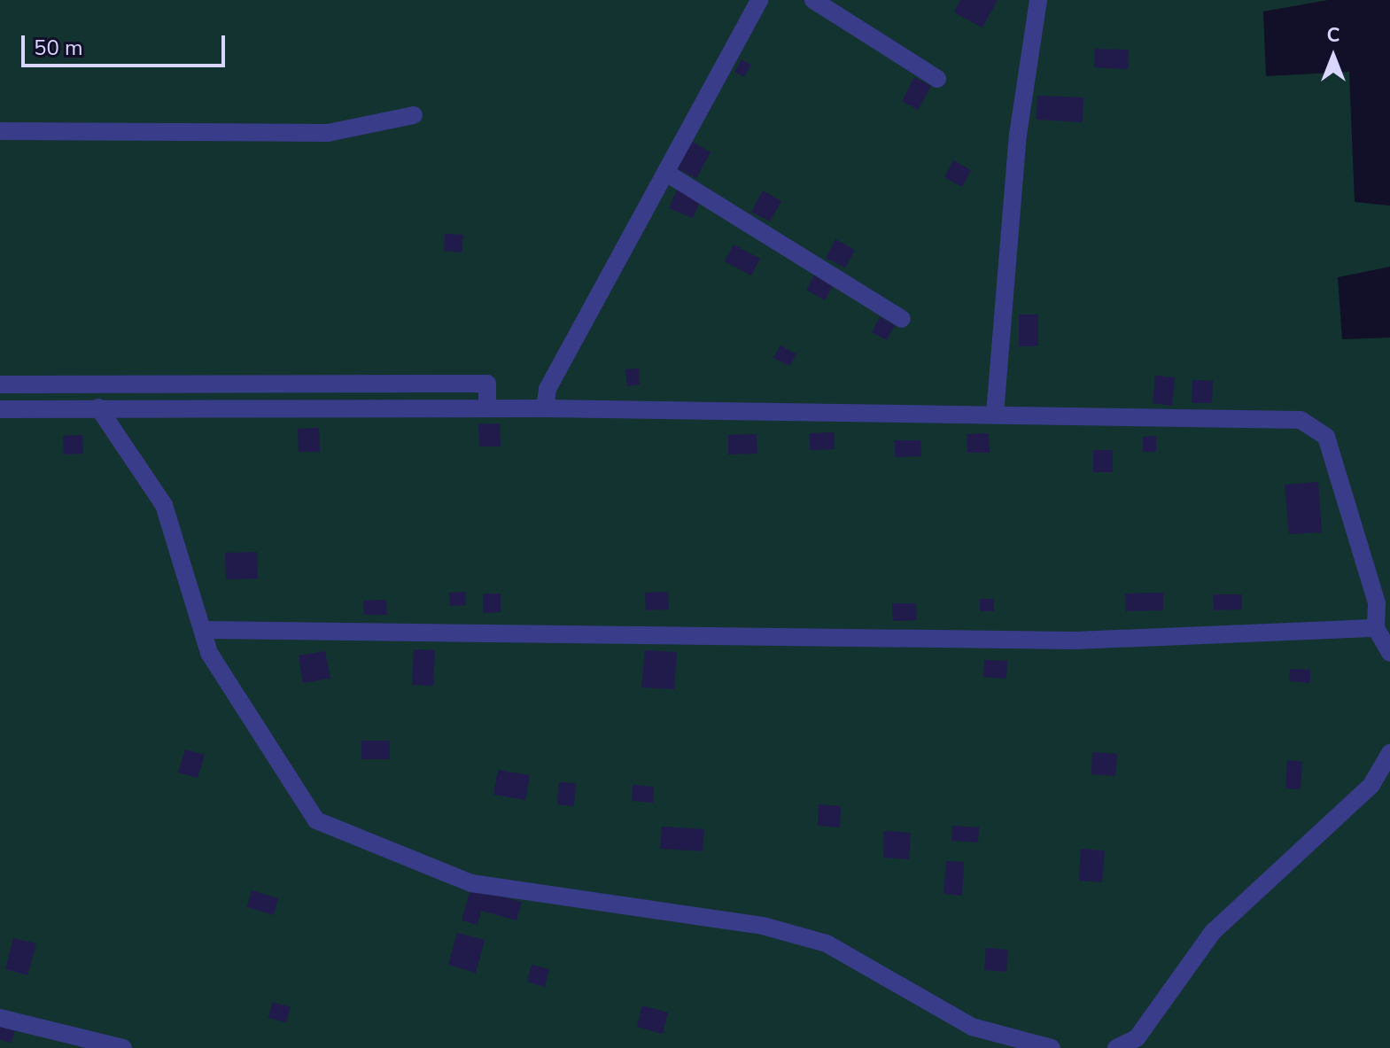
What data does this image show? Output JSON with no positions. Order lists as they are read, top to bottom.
{
  "scale_bar": "50 m",
  "north": "top"
}
